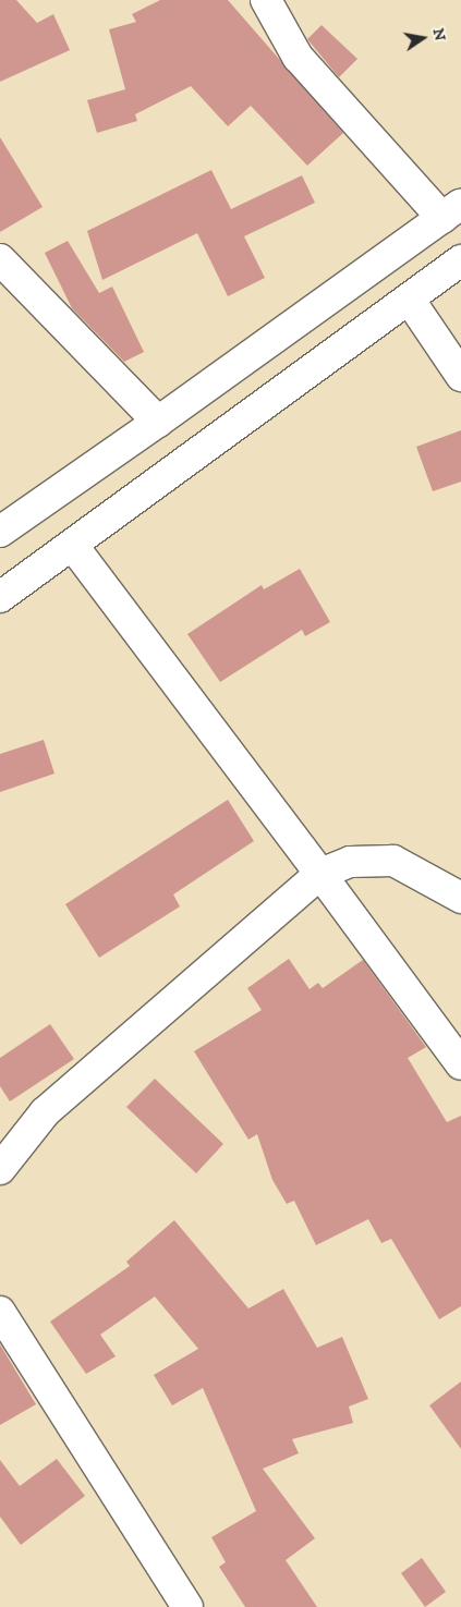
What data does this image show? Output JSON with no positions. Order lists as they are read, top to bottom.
{
  "north": "right"
}
